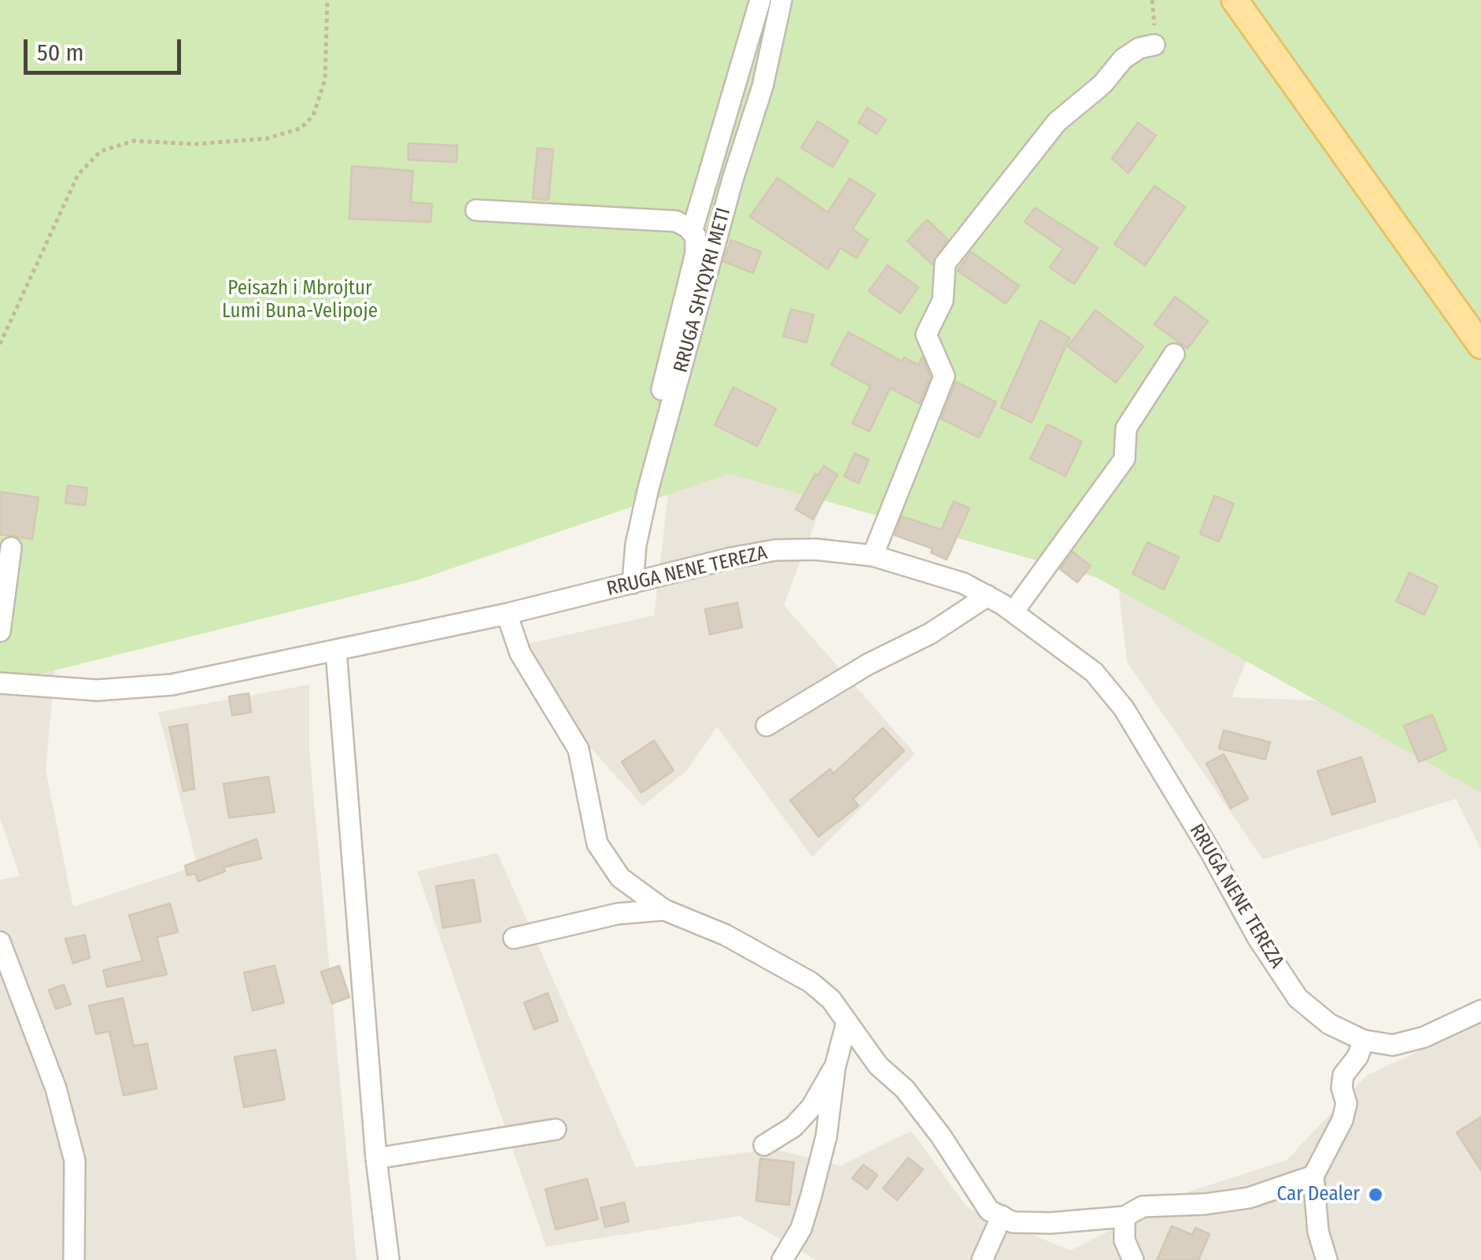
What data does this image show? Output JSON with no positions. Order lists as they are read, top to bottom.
{
  "streets": {
    "street": ["RRUGA SHYQYRI METI", "RRUGA NENE TEREZA"]
  },
  "crossings": [
    ["RRUGA SHYQYRI METI", "RRUGA NENE TEREZA"]
  ],
  "parks": ["Peisazh i Mbrojtur Lumi Buna-Velipoje"],
  "places": ["Car Dealer"],
  "scale_bar": "50 m"
}
